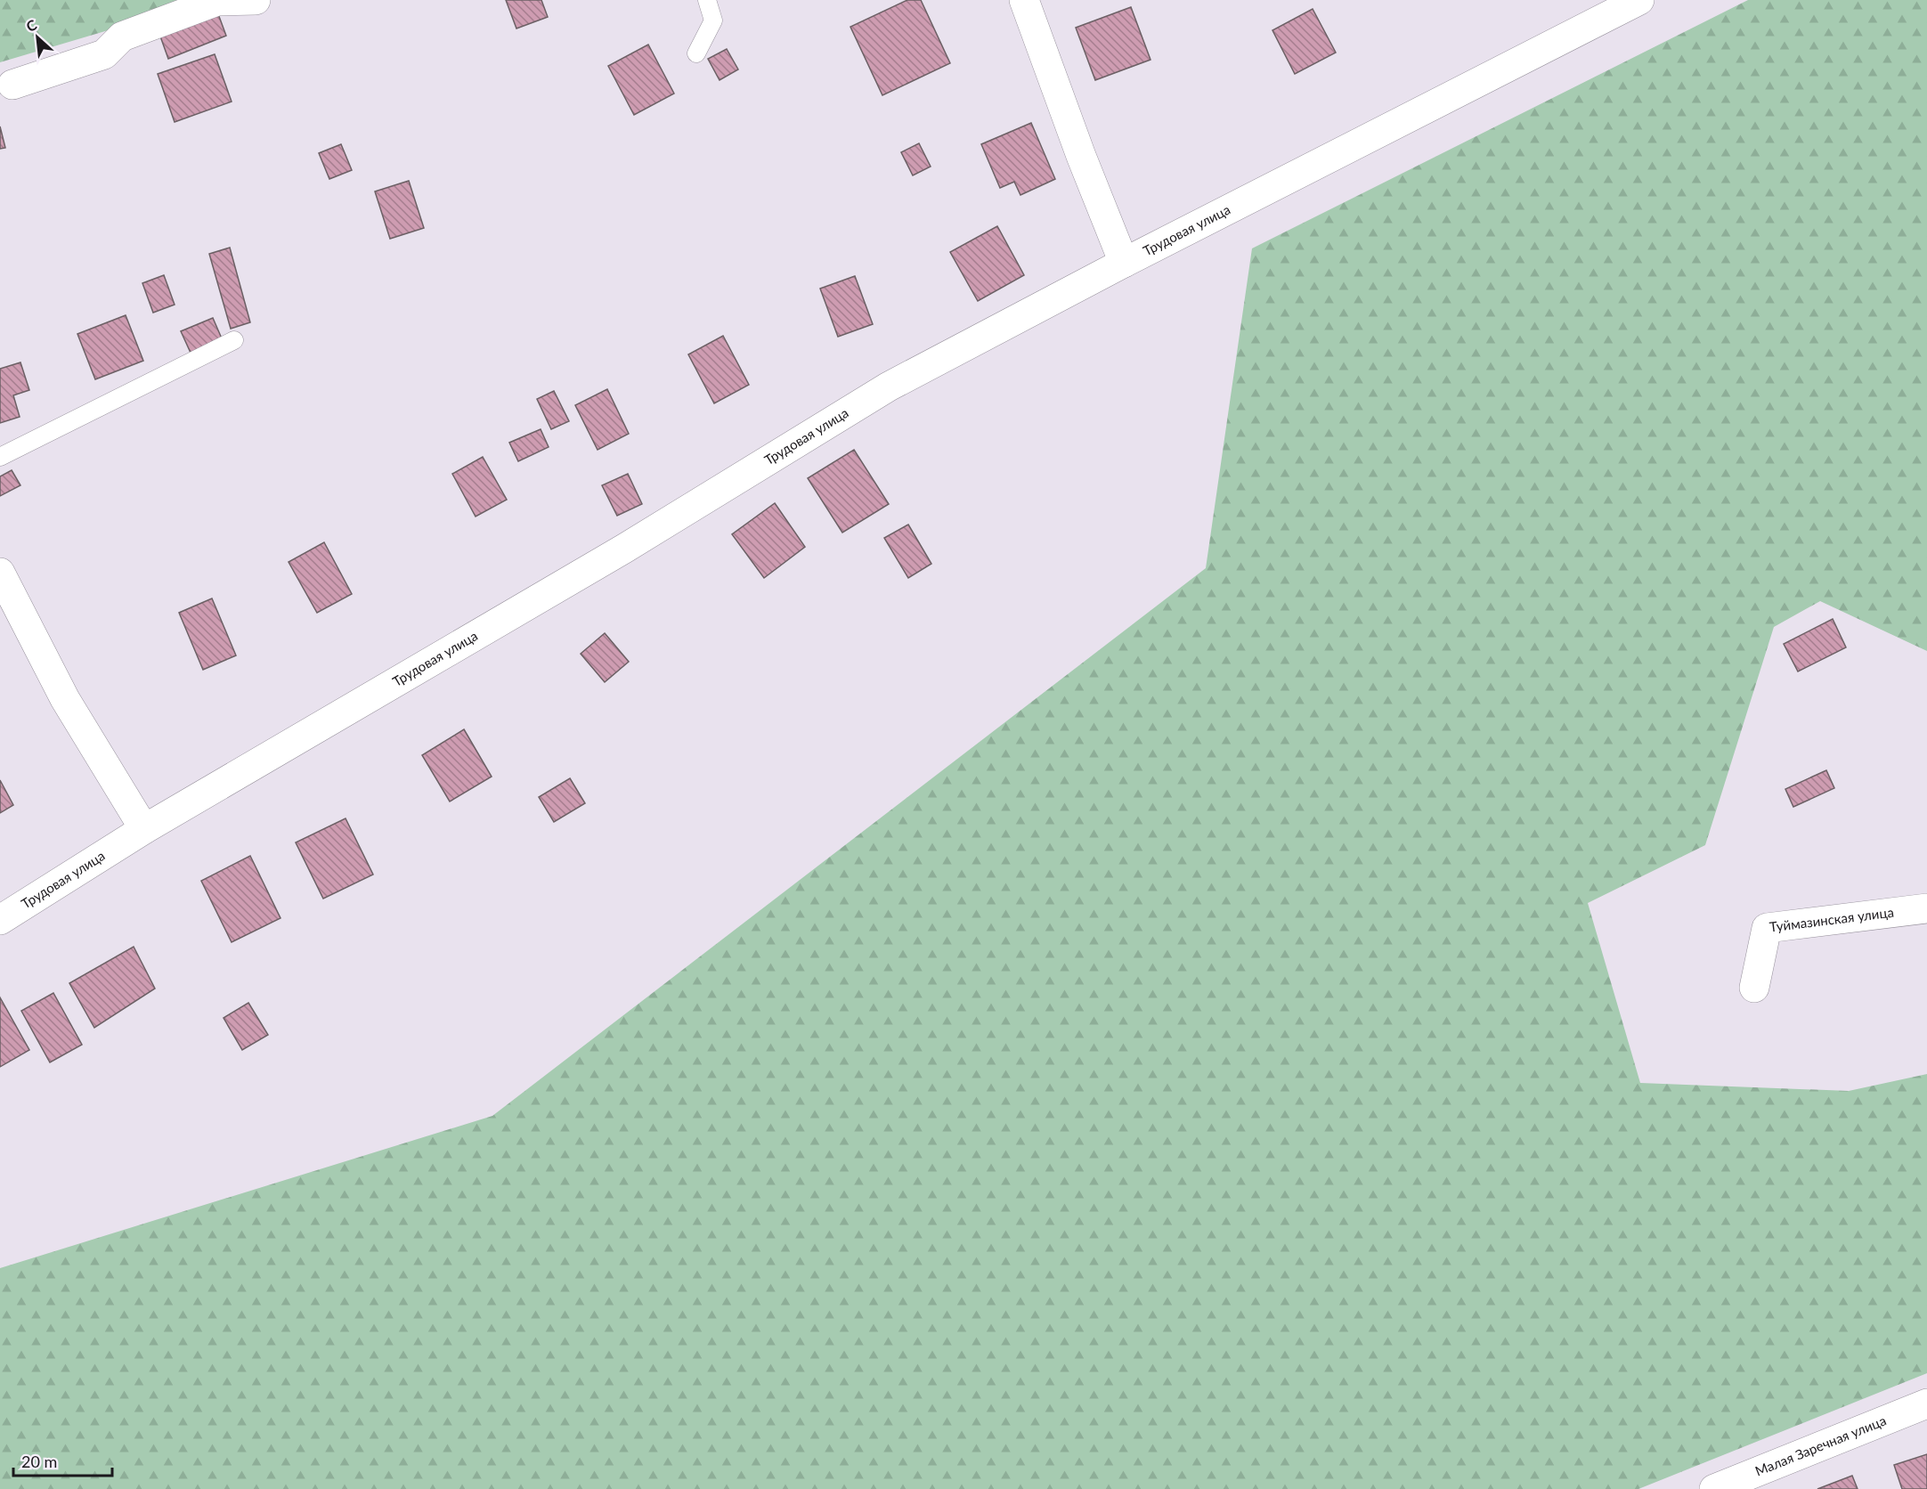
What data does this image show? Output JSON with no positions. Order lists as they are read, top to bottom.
{
  "streets": {
    "street": ["Трудовая улица", "Туймазинская улица", "Малая Заречная улица"]
  },
  "scale_bar": "20 m",
  "north": "top left"
}
